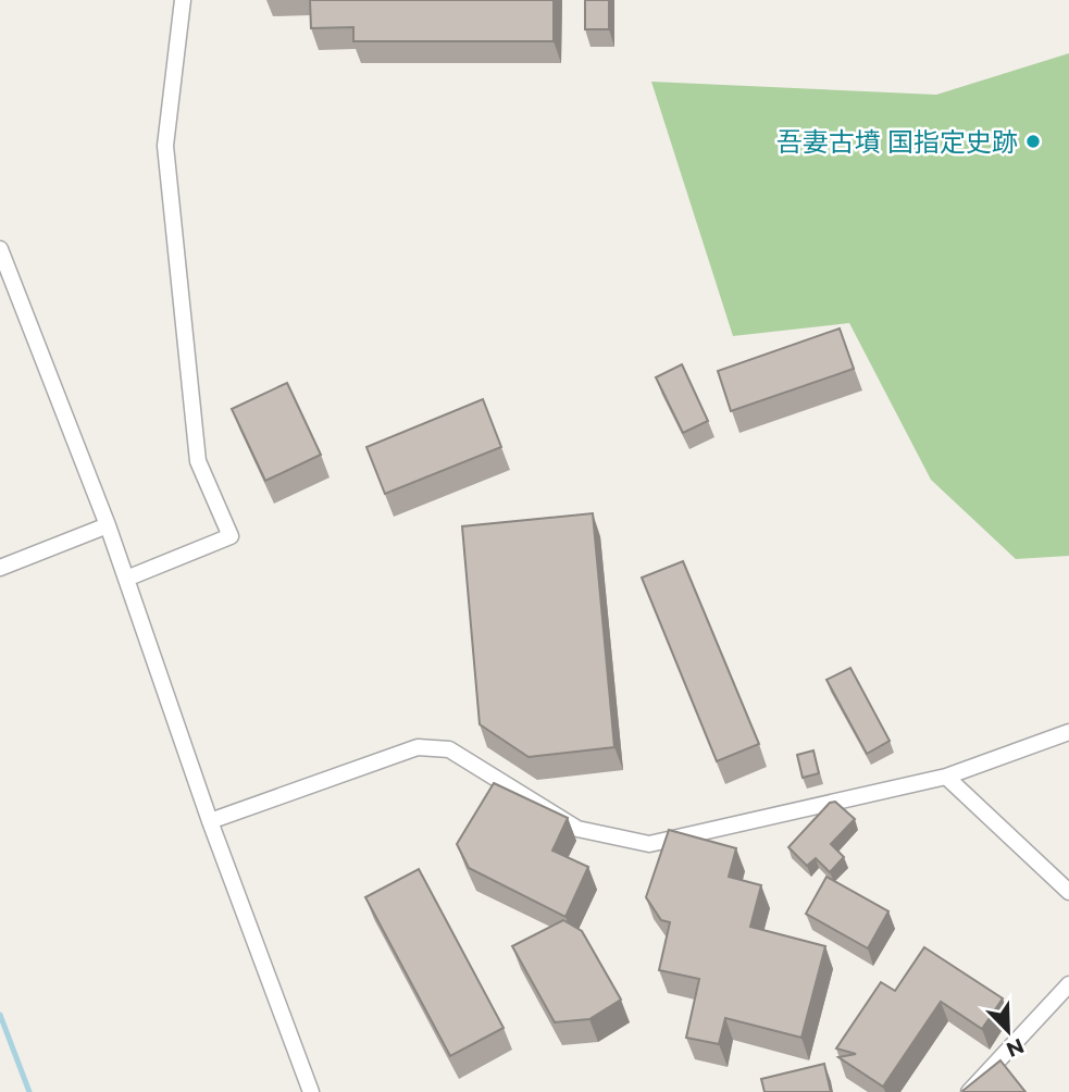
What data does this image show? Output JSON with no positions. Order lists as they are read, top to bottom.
{
  "places": ["吾妻古墳 国指定史跡"],
  "north": "bottom right"
}
